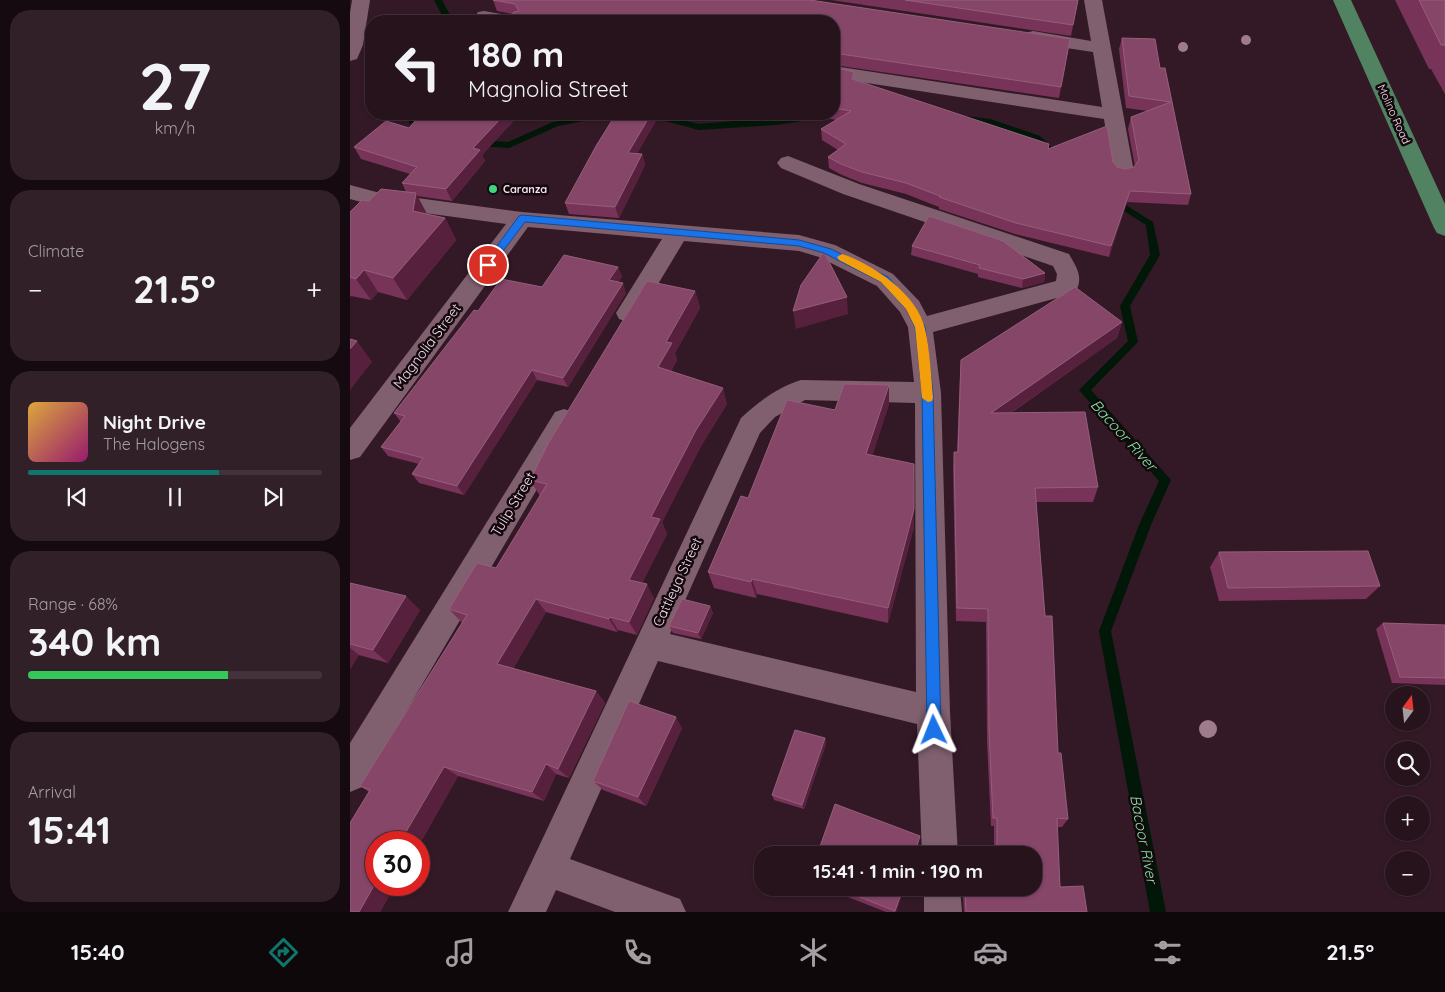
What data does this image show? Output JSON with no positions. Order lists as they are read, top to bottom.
{
  "streets": {
    "main road": ["Molino Road"],
    "street": ["Magnolia Street", "Tulip Street", "Cattleya Street"]
  },
  "water": ["Bacoor River"],
  "places": ["Caranza"],
  "north": "top",
  "page": {
    "tile": [
      ["27", "km/h"],
      "Climate",
      ["Range · 68%", "340 km"],
      ["Arrival", "15:41"]
    ],
    "turn": ["180 m", "Magnolia Street"],
    "heat": ["−", "21.5°", "+"],
    "song": ["Night Drive", "The Halogens"],
    "map_buttons": ["+", "−"],
    "limit": "30",
    "trip": "15:41 · 1 min · 190 m",
    "tabs": ["15:40", "21.5°"]
  }
}
